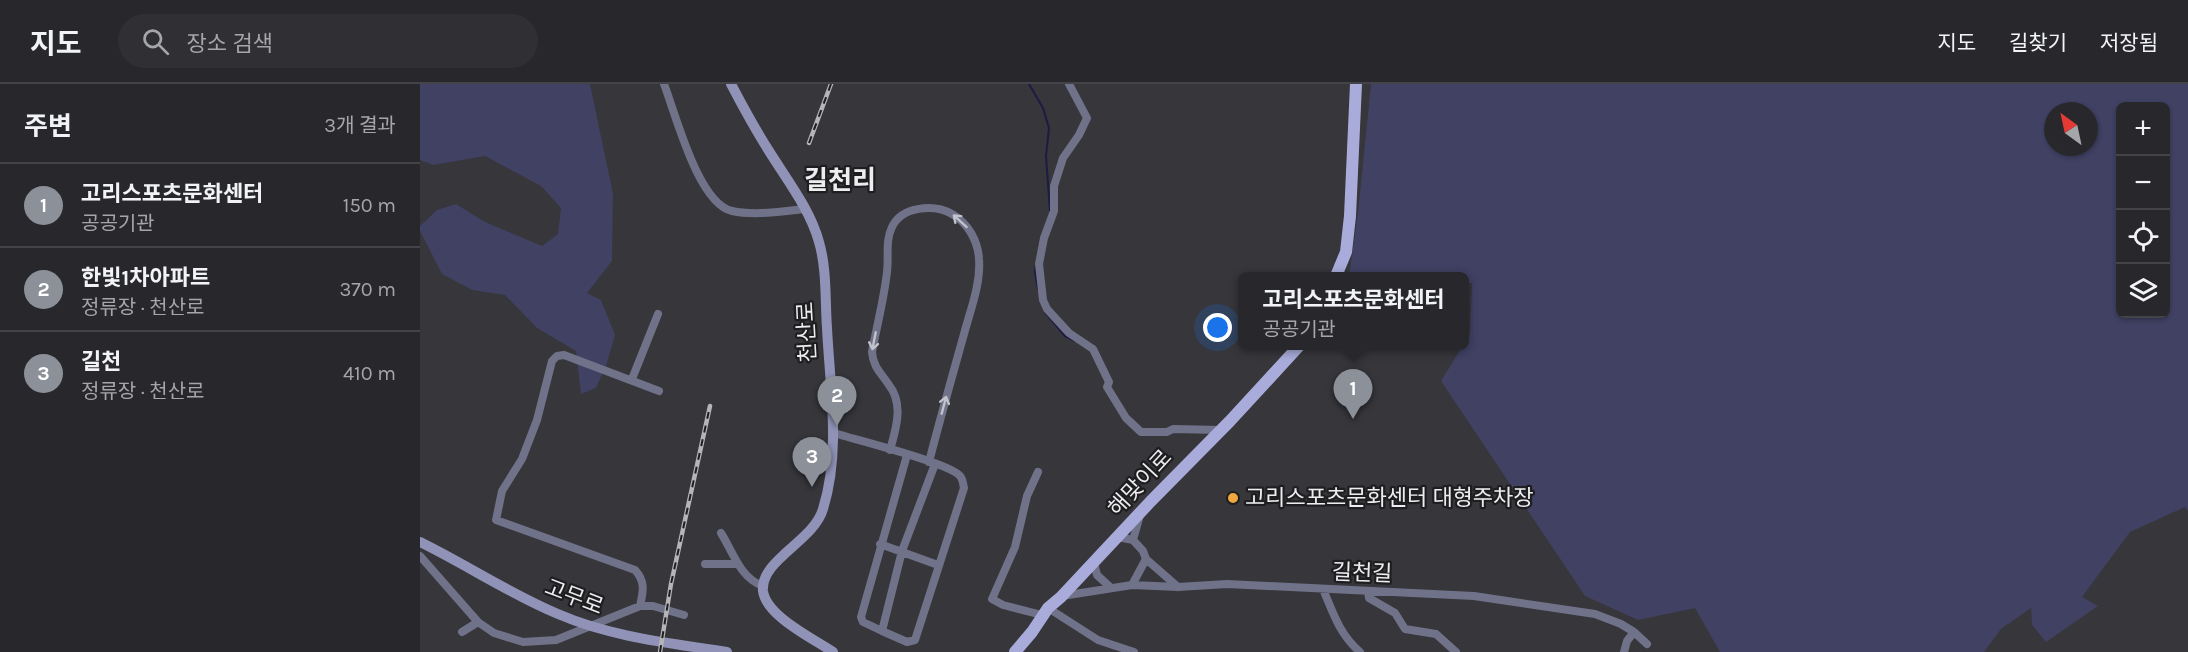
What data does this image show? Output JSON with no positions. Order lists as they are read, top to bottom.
{
  "streets": {
    "main road": ["해맞이로"],
    "street": ["천산로", "길천길", "고무로"]
  },
  "crossings": [
    ["해맞이로", "길천길"]
  ],
  "districts": ["길천리"],
  "places": ["고리스포츠문화센터 대형주차장"],
  "north": "top left",
  "page": {
    "header": "지도",
    "search": "장소 검색",
    "nav": ["지도", "길찾기", "저장됨"],
    "heading": ["주변", "3개 결과"],
    "map_buttons": ["+", "−"],
    "list": [
      {
        "mark": "1",
        "name": "고리스포츠문화센터",
        "note": "공공기관",
        "value": "150 m"
      },
      {
        "mark": "2",
        "name": "한빛1차아파트",
        "note": "정류장 · 천산로",
        "value": "370 m"
      },
      {
        "mark": "3",
        "name": "길천",
        "note": "정류장 · 천산로",
        "value": "410 m"
      }
    ],
    "popup": ["고리스포츠문화센터", "공공기관"],
    "pins": ["1", "2", "3"]
  }
}
